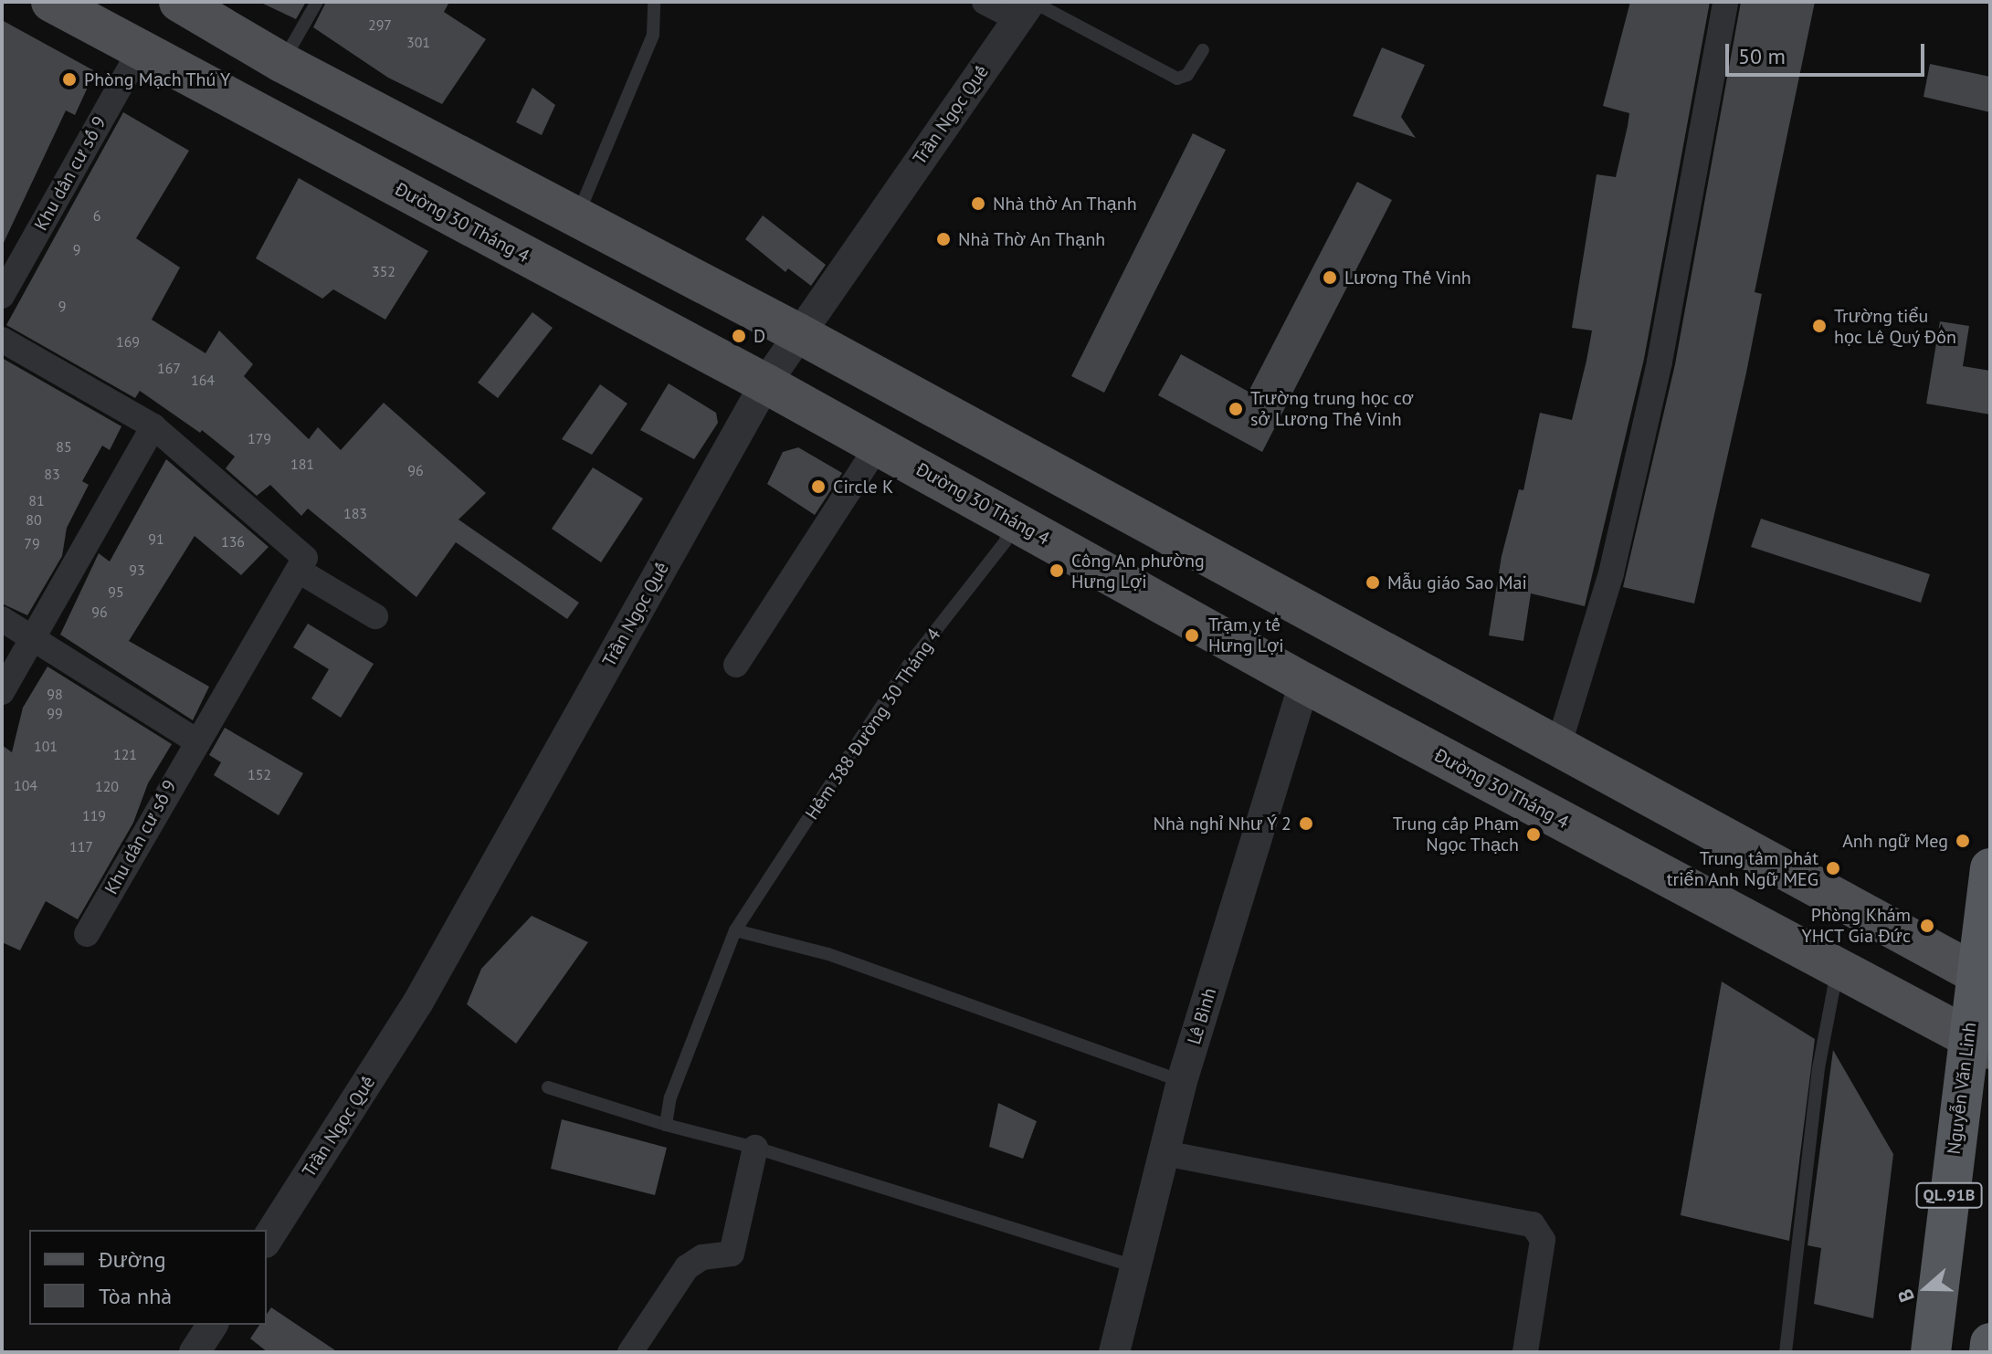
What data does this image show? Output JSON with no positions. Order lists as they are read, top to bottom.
{
  "streets": {
    "highway": ["Nguyễn Văn Linh", "QL.91B"],
    "main road": ["Đường 30 Tháng 4"],
    "street": ["Trần Ngọc Quế", "Khu dân cư số 9", "Lê Bình"],
    "lane": ["Hẻm 388 Đường 30 Tháng 4"]
  },
  "crossings": [
    ["Trần Ngọc Quế", "Đường 30 Tháng 4"],
    ["Khu dân cư số 9", "Đường 30 Tháng 4"],
    ["Đường 30 Tháng 4", "Hẻm 388 Đường 30 Tháng 4"],
    ["Đường 30 Tháng 4", "Lê Bình"],
    ["Đường 30 Tháng 4", "Nguyễn Văn Linh"]
  ],
  "places": [
    "Phòng Mạch Thú Y",
    "Nhà thờ An Thạnh",
    "Nhà Thờ An Thạnh",
    "Lương Thế Vinh",
    "Trường tiểu học Lê Quý Đôn",
    "D",
    "Trường trung học cơ sở Lương Thế Vinh",
    "Circle K",
    "Công An phường Hưng Lợi",
    "Mẫu giáo Sao Mai",
    "Trạm y tế Hưng Lợi",
    "Nhà nghỉ Như Ý 2",
    "Trung cấp Phạm Ngọc Thạch",
    "Anh ngữ Meg",
    "Trung tâm phát triển Anh Ngữ MEG",
    "Phòng Khám YHCT Gia Đức"
  ],
  "house_numbers": [
    "297",
    "301",
    "6",
    "9",
    "352",
    "9",
    "169",
    "167",
    "164",
    "179",
    "85",
    "181",
    "96",
    "83",
    "81",
    "183",
    "80",
    "91",
    "136",
    "79",
    "93",
    "95",
    "96",
    "98",
    "99",
    "101",
    "121",
    "152",
    "104",
    "120",
    "119",
    "117"
  ],
  "legend": ["Đường", "Tòa nhà"],
  "scale_bar": "50 m",
  "north": "left"
}
